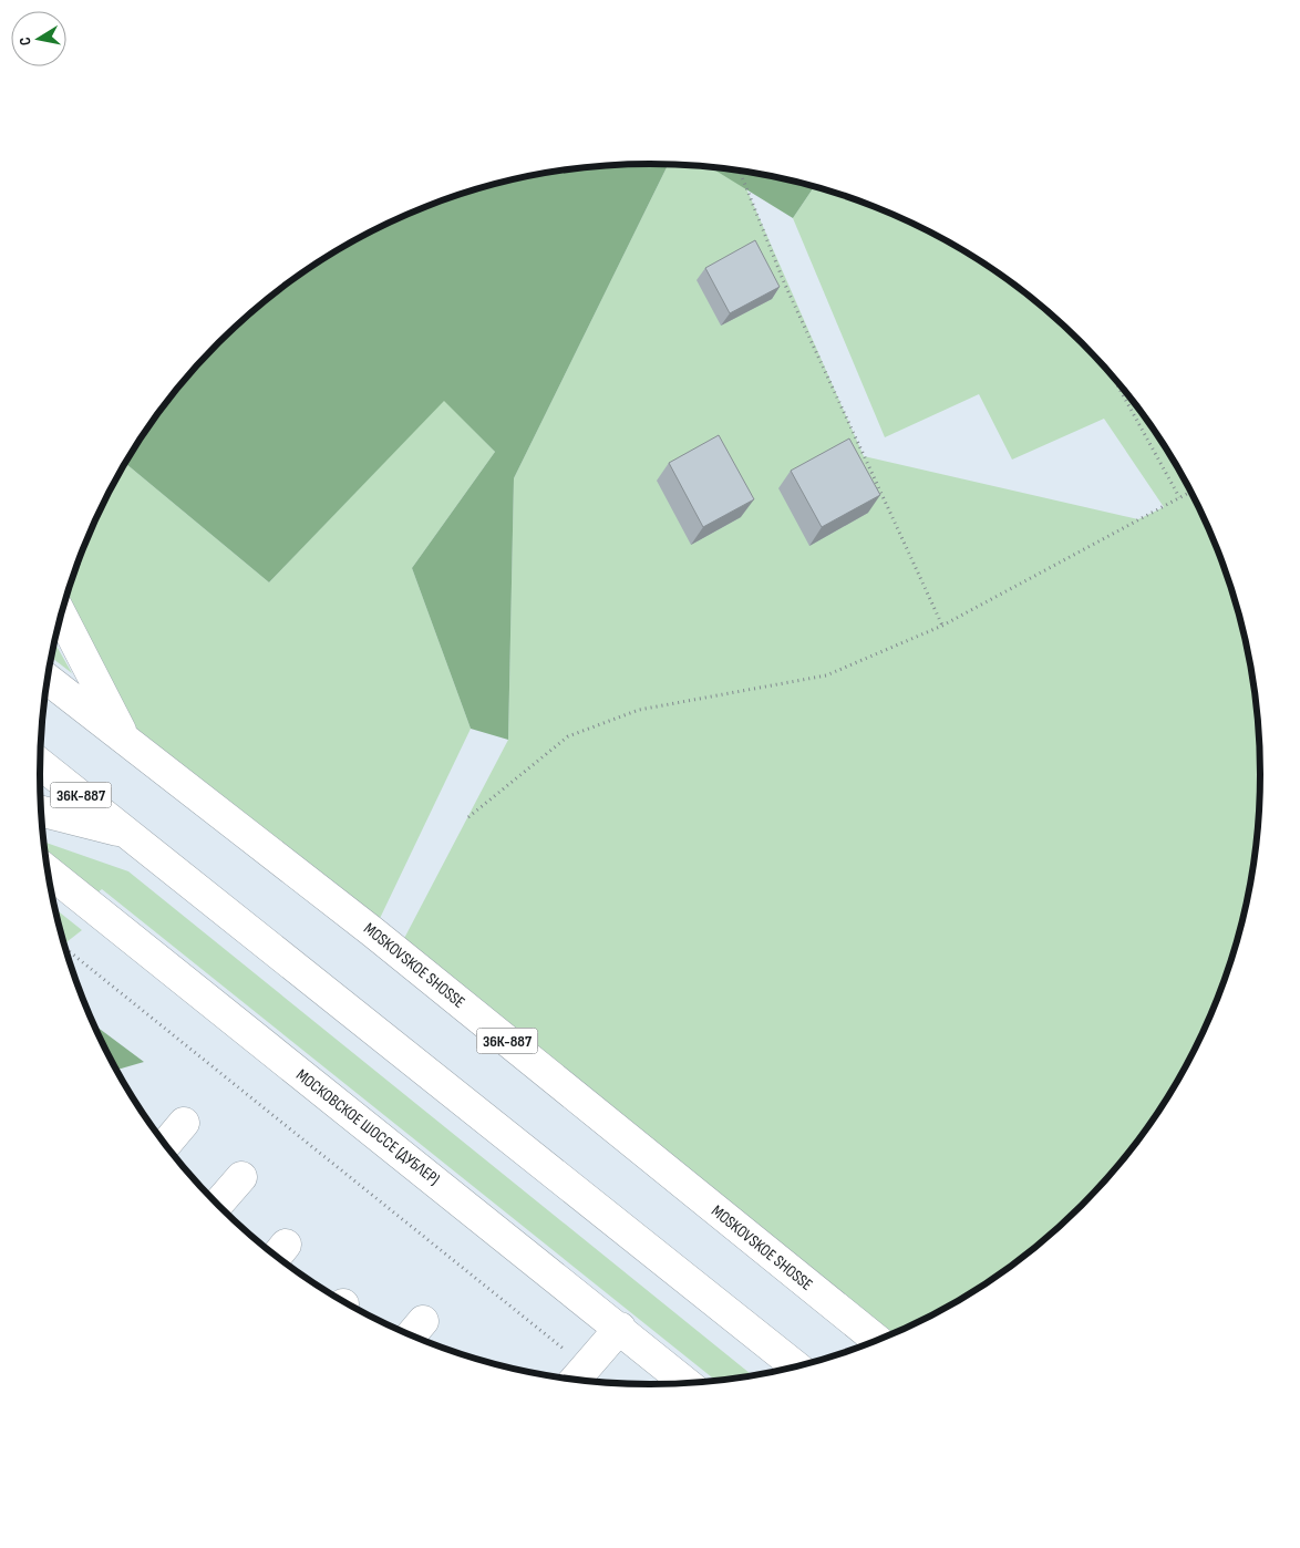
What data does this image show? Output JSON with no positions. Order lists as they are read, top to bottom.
{
  "streets": {
    "main road": ["36К-887", "MOSKOVSKOE SHOSSE", "МОСКОВСКОЕ ШОССЕ (ДУБЛЕР)"]
  },
  "north": "left"
}
